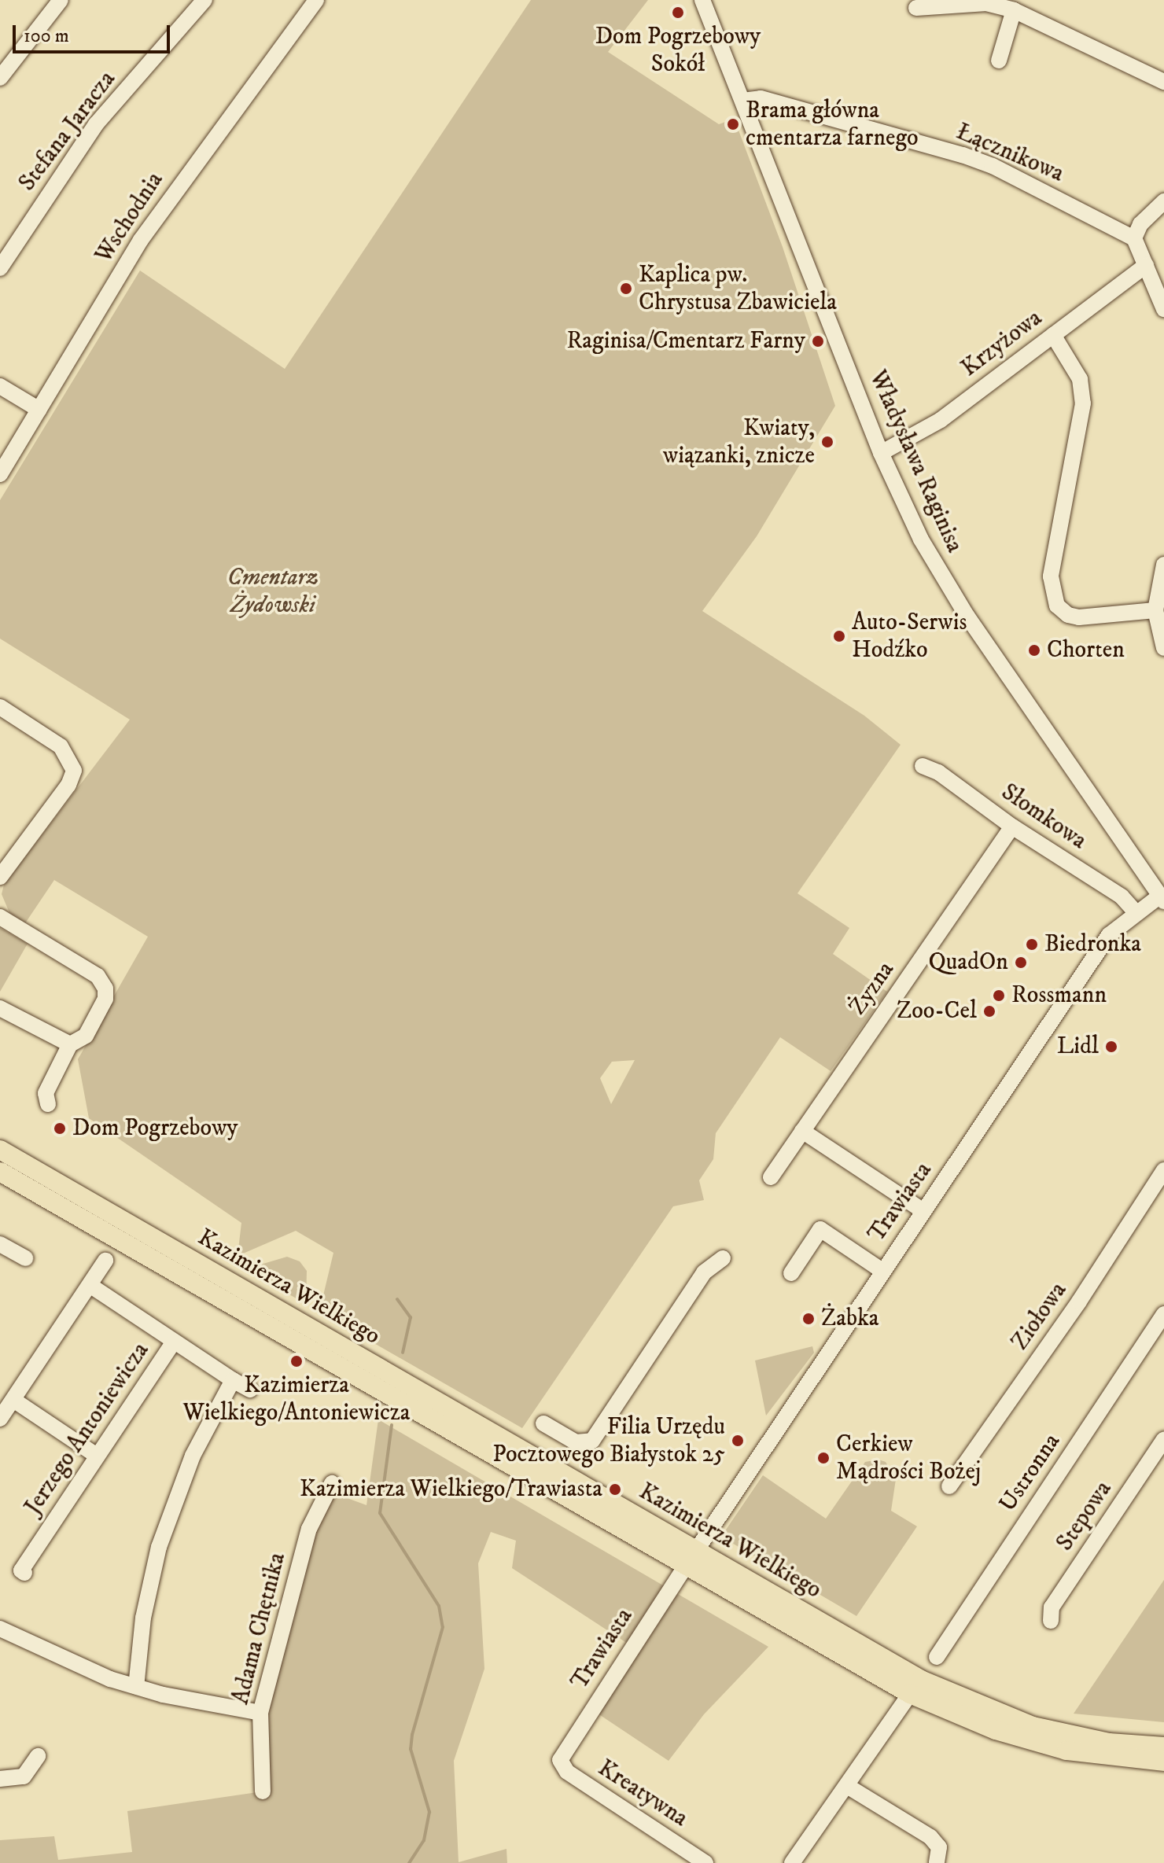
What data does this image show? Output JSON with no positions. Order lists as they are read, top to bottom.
{
  "streets": {
    "main road": ["Kazimierza Wielkiego"],
    "street": [
      "Stefana Jaracza",
      "Łącznikowa",
      "Wschodnia",
      "Krzyżowa",
      "Władysława Raginisa",
      "Słomkowa",
      "Żyzna",
      "Trawiasta",
      "Ziołowa",
      "Jerzego Antoniewicza",
      "Ustronna",
      "Stepowa",
      "Adama Chętnika",
      "Kreatywna"
    ]
  },
  "crossings": [
    ["Łącznikowa", "Władysława Raginisa"],
    ["Krzyżowa", "Władysława Raginisa"],
    ["Władysława Raginisa", "Trawiasta"],
    ["Słomkowa", "Żyzna"],
    ["Słomkowa", "Trawiasta"],
    ["Trawiasta", "Kazimierza Wielkiego"],
    ["Trawiasta", "Kreatywna"]
  ],
  "parks": ["Cmentarz Żydowski"],
  "places": [
    "Dom Pogrzebowy Sokół",
    "Brama główna cmentarza farnego",
    "Kaplica pw. Chrystusa Zbawiciela",
    "Raginisa/Cmentarz Farny",
    "Kwiaty, wiązanki, znicze",
    "Auto-Serwis Hodźko",
    "Chorten",
    "Biedronka",
    "QuadOn",
    "Rossmann",
    "Zoo-Cel",
    "Lidl",
    "Dom Pogrzebowy",
    "Żabka",
    "Kazimierza Wielkiego/Antoniewicza",
    "Filia Urzędu Pocztowego Białystok 25",
    "Cerkiew Mądrości Bożej",
    "Kazimierza Wielkiego/Trawiasta"
  ],
  "scale_bar": "100 m"
}
